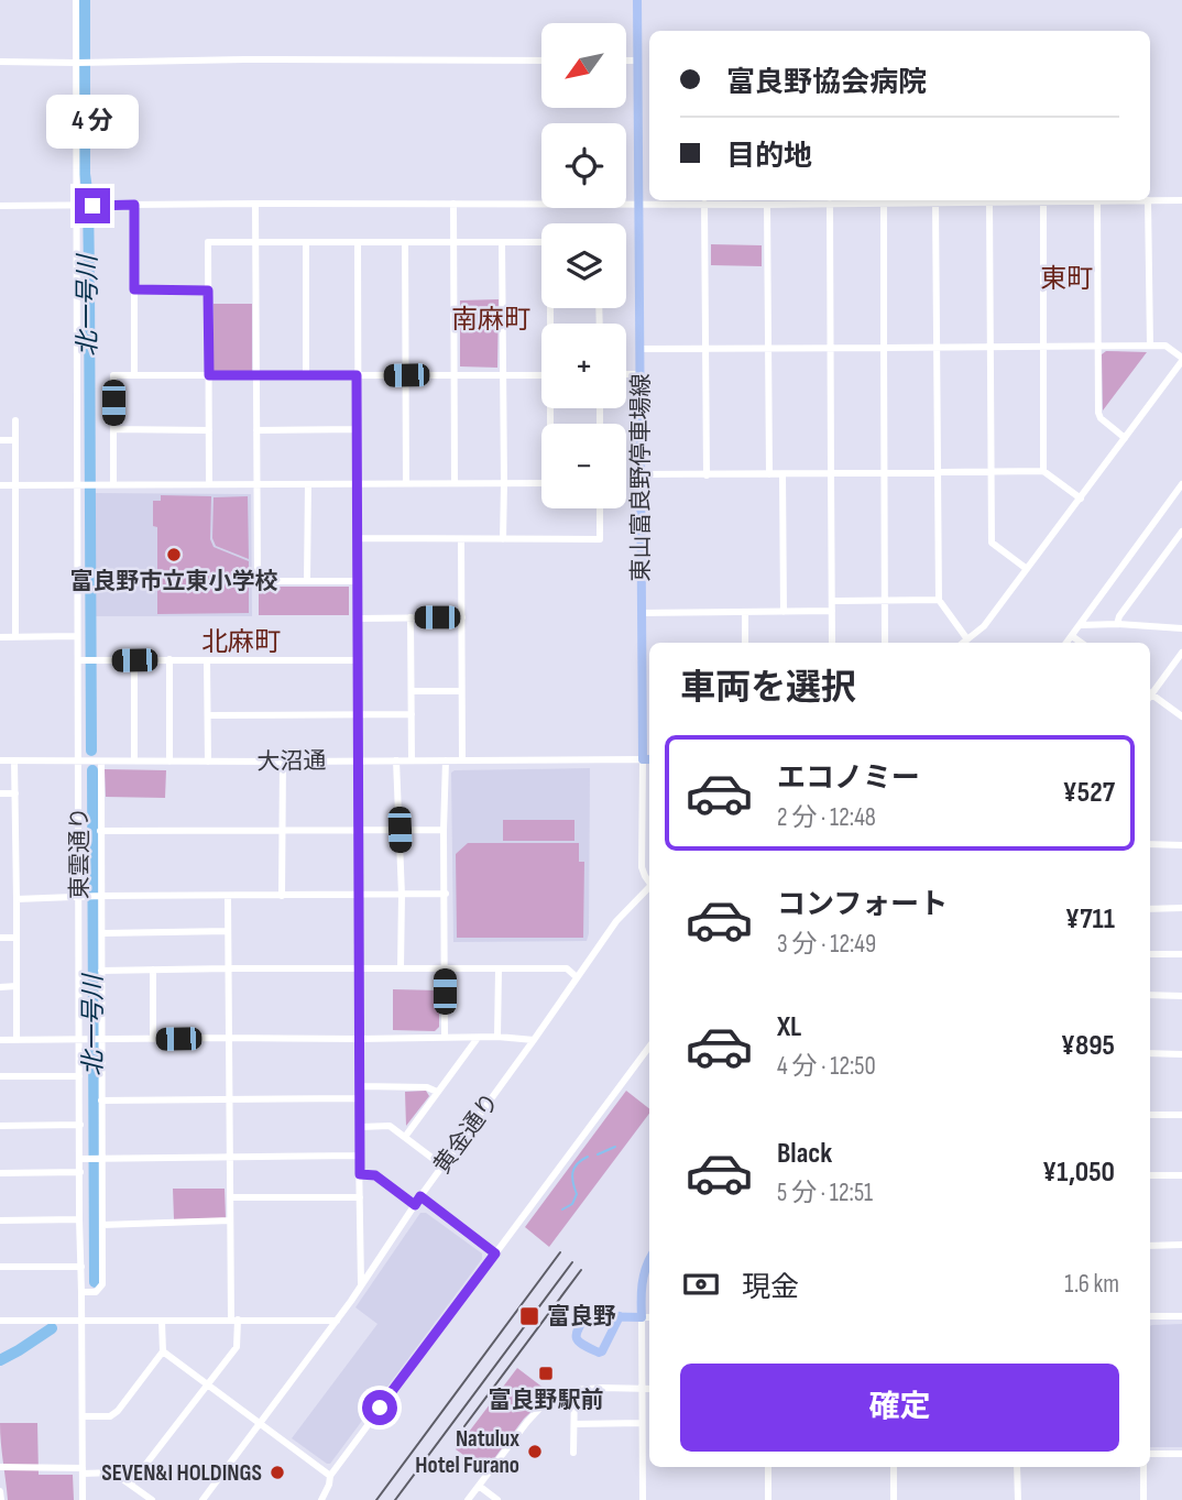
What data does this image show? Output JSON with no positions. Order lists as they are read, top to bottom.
{
  "streets": {
    "main road": ["東山富良野停車場線"],
    "street": ["大沼通", "東雲通り", "黄金通り"]
  },
  "crossings": [
    ["東山富良野停車場線", "大沼通"],
    ["大沼通", "東雲通り"]
  ],
  "districts": ["東町", "南麻町", "北麻町"],
  "water": ["北一号川"],
  "places": {
    "other": ["富良野市立東小学校", "Natulux Hotel Furano", "SEVEN&I HOLDINGS"],
    "transit": ["富良野", "富良野駅前"]
  },
  "north": "bottom left",
  "page": {
    "map_buttons": ["+", "−"],
    "banner": ["富良野協会病院", "目的地"],
    "bubble": "4 分",
    "heading": "車両を選択",
    "list": [
      {
        "name": "エコノミー",
        "note": "2 分 · 12:48",
        "value": "¥527"
      },
      {
        "name": "コンフォート",
        "note": "3 分 · 12:49",
        "value": "¥711"
      },
      {
        "name": "XL",
        "note": "4 分 · 12:50",
        "value": "¥895"
      },
      {
        "name": "Black",
        "note": "5 分 · 12:51",
        "value": "¥1,050"
      }
    ],
    "pay": ["現金", "1.6 km"],
    "buttons": "確定"
  }
}
